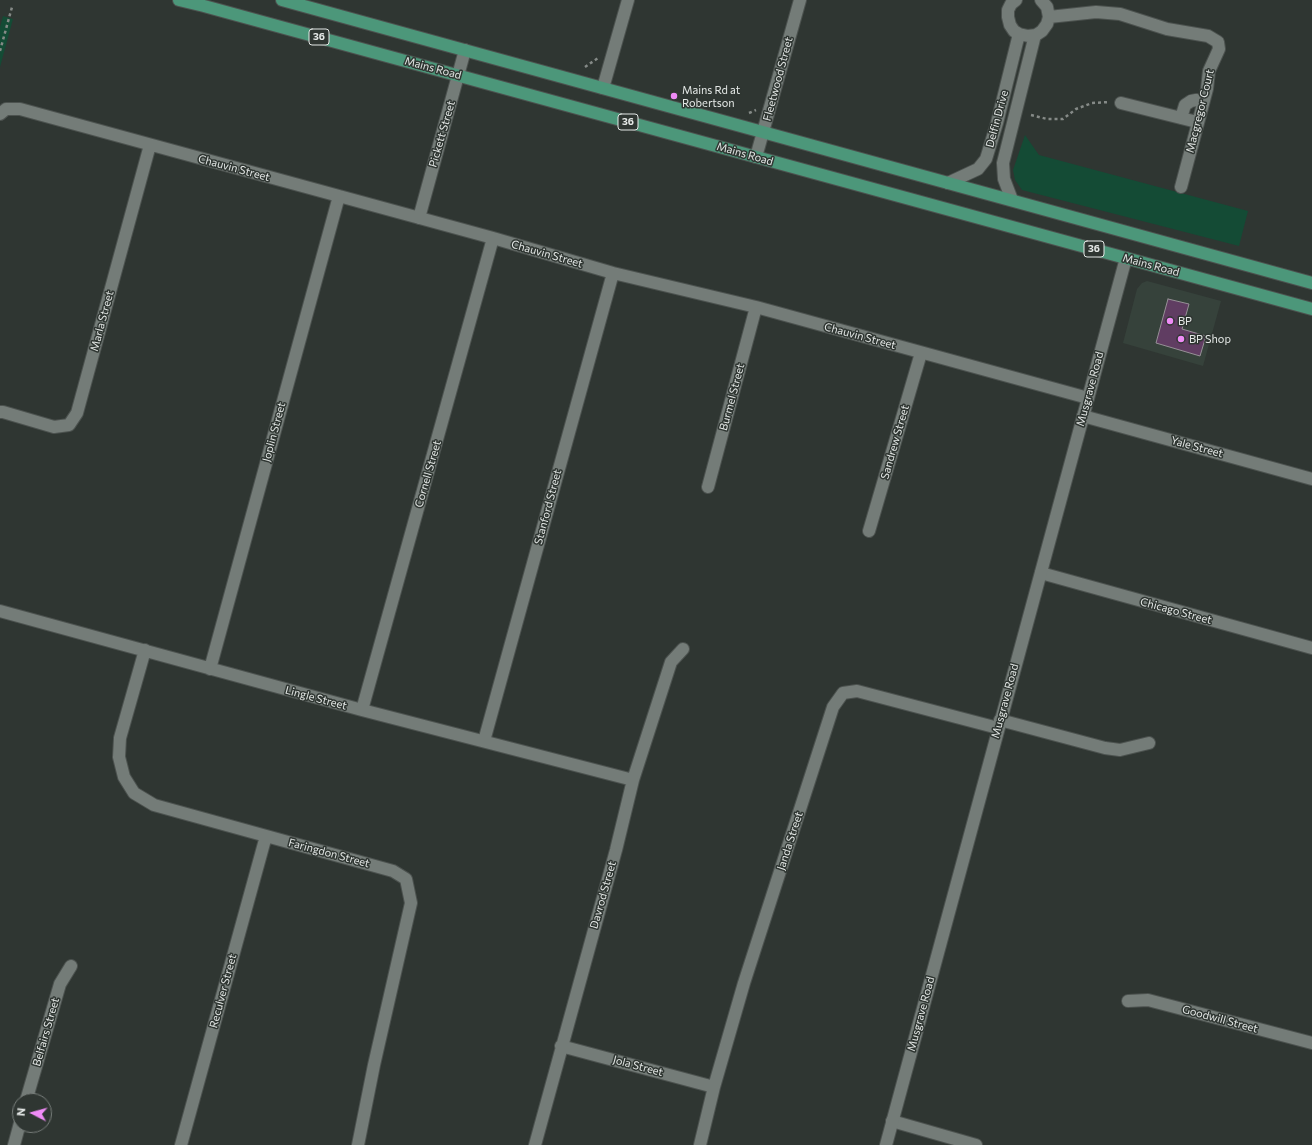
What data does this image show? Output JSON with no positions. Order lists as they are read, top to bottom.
{
  "streets": {
    "main road": ["36", "Mains Road"],
    "street": [
      "Fleetwood Street",
      "Macgregor Court",
      "Delfin Drive",
      "Pickett Street",
      "Chauvin Street",
      "Marla Street",
      "Musgrave Road",
      "Burmel Street",
      "Joplin Street",
      "Sandrew Street",
      "Yale Street",
      "Cornell Street",
      "Stanford Street",
      "Chicago Street",
      "Lingle Street",
      "Janda Street",
      "Faringdon Street",
      "Davrod Street",
      "Reculver Street",
      "Goodwill Street",
      "Belfairs Street",
      "Jola Street"
    ]
  },
  "crossings": [
    ["36", "Fleetwood Street"],
    ["36", "Delfin Drive"],
    ["36", "Pickett Street"],
    ["Mains Road", "Fleetwood Street"],
    ["Mains Road", "Pickett Street"],
    ["Mains Road", "Musgrave Road"],
    ["Pickett Street", "Chauvin Street"],
    ["Chauvin Street", "Marla Street"],
    ["Chauvin Street", "Musgrave Road"],
    ["Chauvin Street", "Burmel Street"],
    ["Chauvin Street", "Joplin Street"],
    ["Chauvin Street", "Sandrew Street"],
    ["Chauvin Street", "Cornell Street"],
    ["Chauvin Street", "Stanford Street"],
    ["Musgrave Road", "Yale Street"],
    ["Musgrave Road", "Chicago Street"],
    ["Musgrave Road", "Janda Street"],
    ["Joplin Street", "Lingle Street"],
    ["Cornell Street", "Lingle Street"],
    ["Stanford Street", "Lingle Street"],
    ["Lingle Street", "Faringdon Street"],
    ["Lingle Street", "Davrod Street"],
    ["Janda Street", "Jola Street"],
    ["Faringdon Street", "Reculver Street"],
    ["Davrod Street", "Jola Street"]
  ],
  "places": ["Mains Rd at Robertson", "BP", "BP Shop"],
  "north": "left"
}
